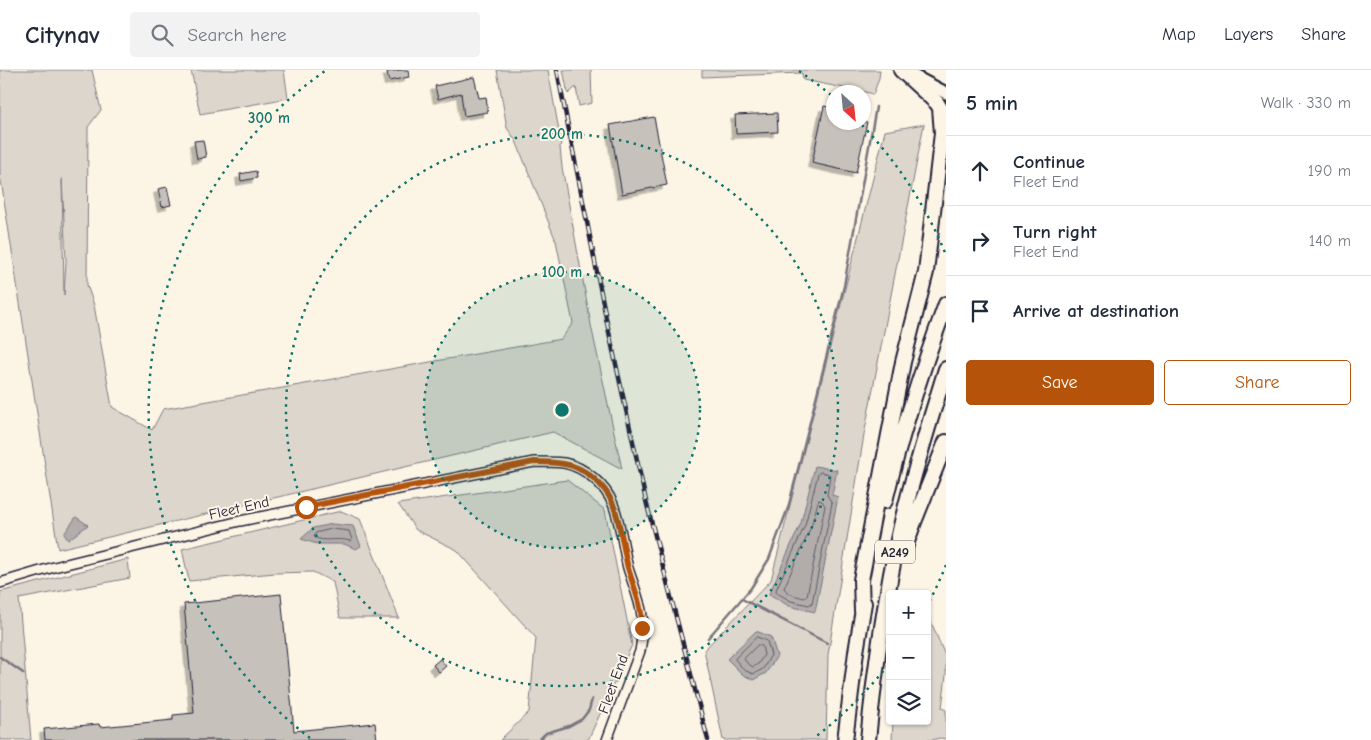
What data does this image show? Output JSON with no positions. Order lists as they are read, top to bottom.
{
  "streets": {
    "highway": ["A249"],
    "street": ["Fleet End"]
  },
  "north": "bottom right",
  "page": {
    "header": "Citynav",
    "search": "Search here",
    "nav": ["Map", "Layers", "Share"],
    "heading": ["5 min", "Walk · 330 m"],
    "list": [
      ["Continue", "Fleet End", "190 m"],
      ["Turn right", "Fleet End", "140 m"],
      "Arrive at destination"
    ],
    "buttons": ["Save", "Share"],
    "map_buttons": ["+", "−"]
  },
  "rings": ["300 m", "200 m", "100 m"]
}
